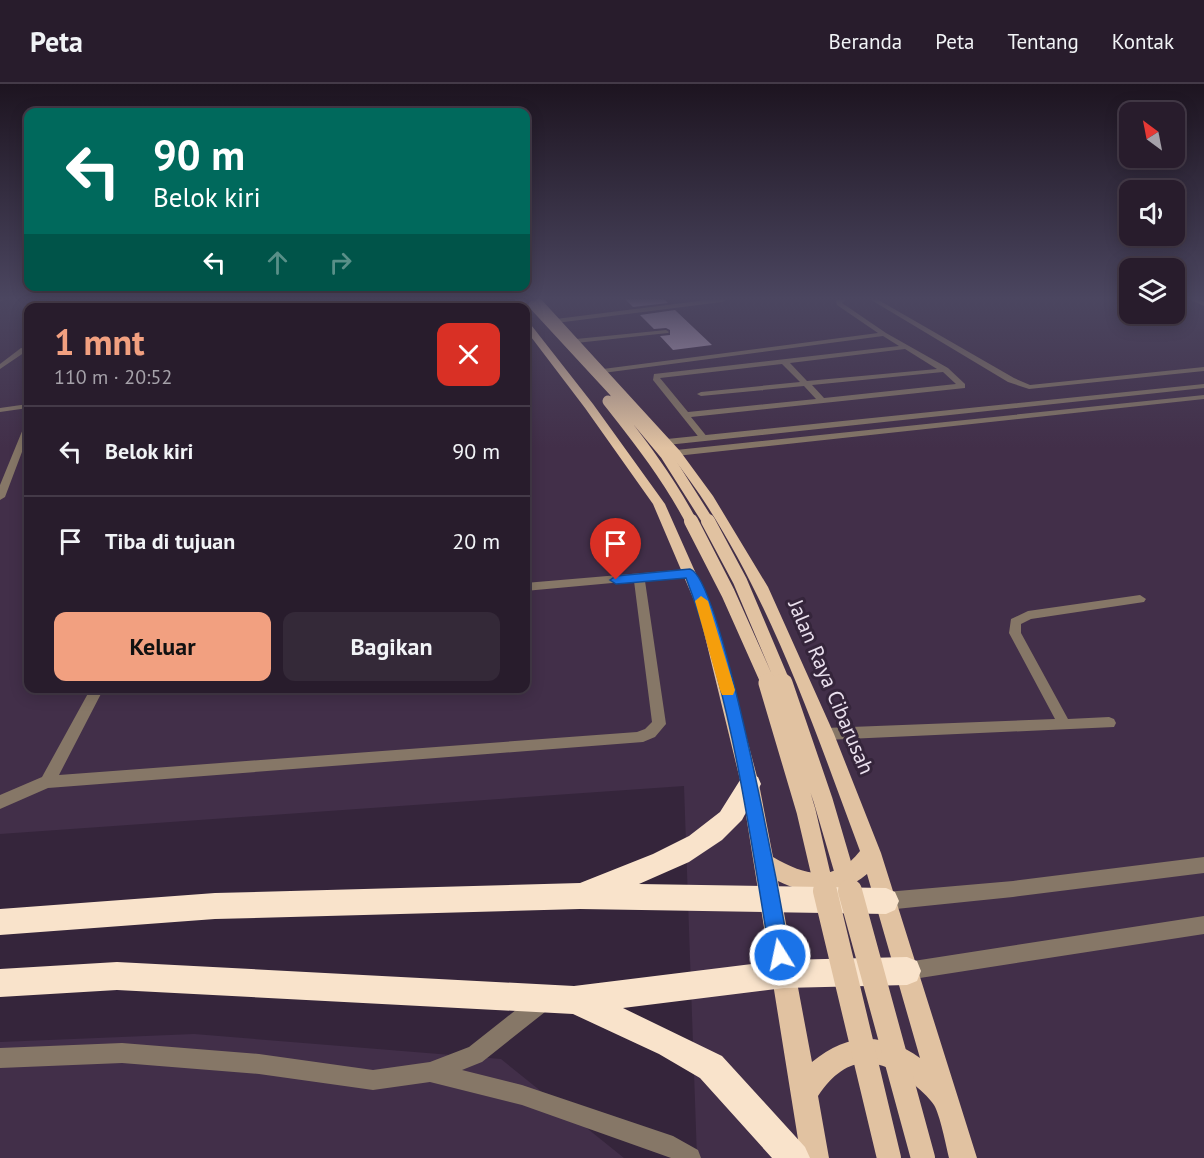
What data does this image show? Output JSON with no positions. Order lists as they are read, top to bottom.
{
  "streets": {
    "main road": ["Jalan Raya Cibarusah"]
  },
  "north": "top left",
  "page": {
    "header": "Peta",
    "nav": [
      "Beranda",
      "Peta",
      "Tentang",
      "Kontak"
    ],
    "turn": ["90 m", "Belok kiri"],
    "heading": ["1 mnt", "110 m · 20:52"],
    "list": [
      {
        "name": "Belok kiri",
        "value": "90 m"
      },
      {
        "name": "Tiba di tujuan",
        "value": "20 m"
      }
    ],
    "buttons": ["Keluar", "Bagikan"]
  }
}
